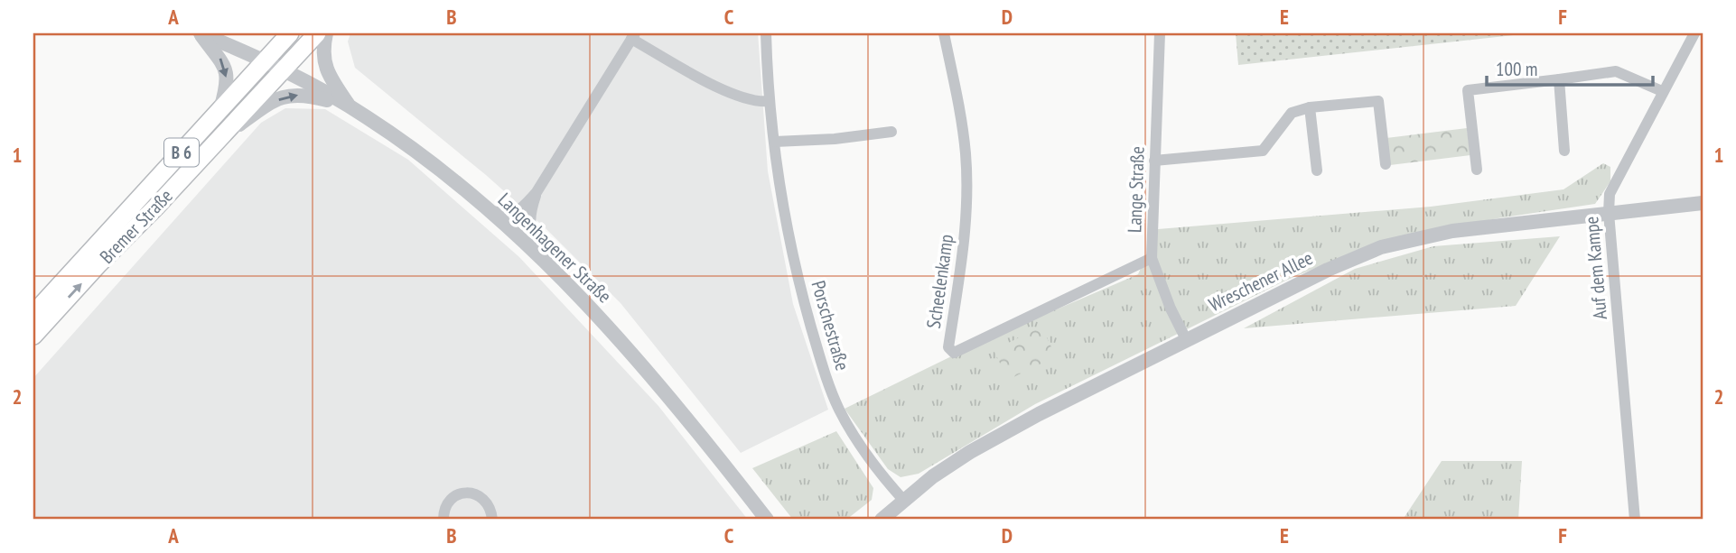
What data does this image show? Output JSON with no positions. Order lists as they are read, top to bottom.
{
  "streets": {
    "main road": ["B 6", "Bremer Straße"],
    "street": [
      "Lange Straße",
      "Langenhagener Straße",
      "Auf dem Kampe",
      "Scheelenkamp",
      "Wreschener Allee",
      "Porschestraße"
    ]
  },
  "crossings": [
    ["Lange Straße", "Scheelenkamp"],
    ["Lange Straße", "Wreschener Allee"],
    ["Bremer Straße", "Langenhagener Straße"],
    ["Auf dem Kampe", "Wreschener Allee"],
    ["Wreschener Allee", "Porschestraße"]
  ],
  "scale_bar": "100 m",
  "grid": {
    "columns": [
      "A",
      "B",
      "C",
      "D",
      "E",
      "F"
    ],
    "rows": ["1", "2"]
  }
}
